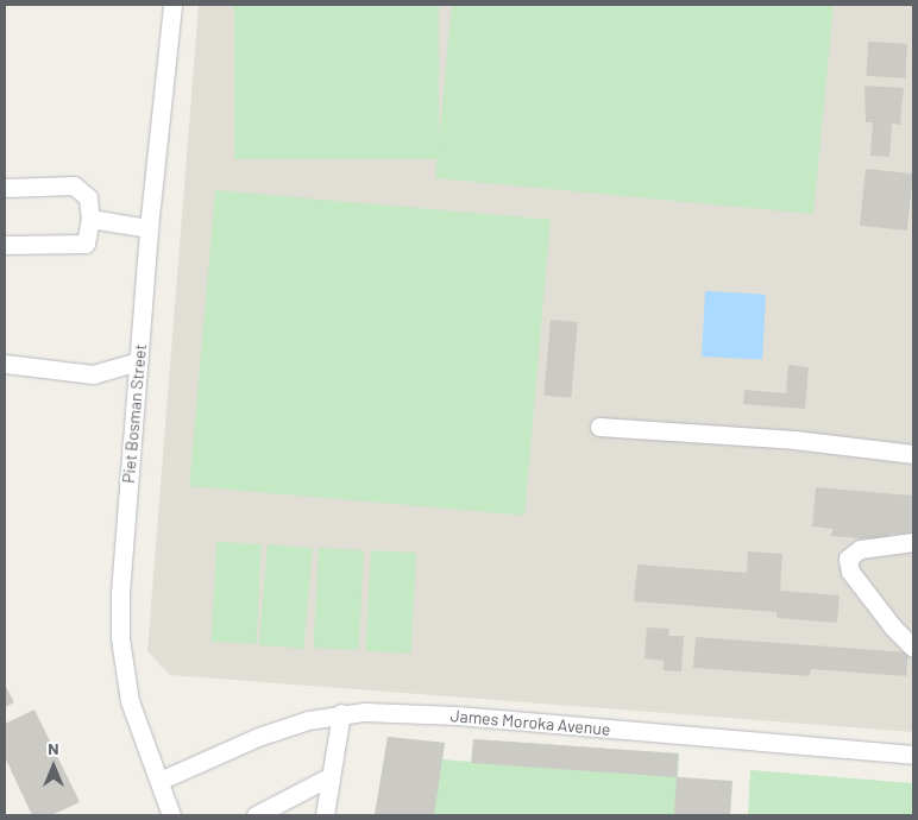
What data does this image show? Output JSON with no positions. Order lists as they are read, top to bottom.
{
  "streets": {
    "street": ["Piet Bosman Street", "James Moroka Avenue"]
  },
  "crossings": [
    ["Piet Bosman Street", "James Moroka Avenue"]
  ],
  "north": "top"
}
